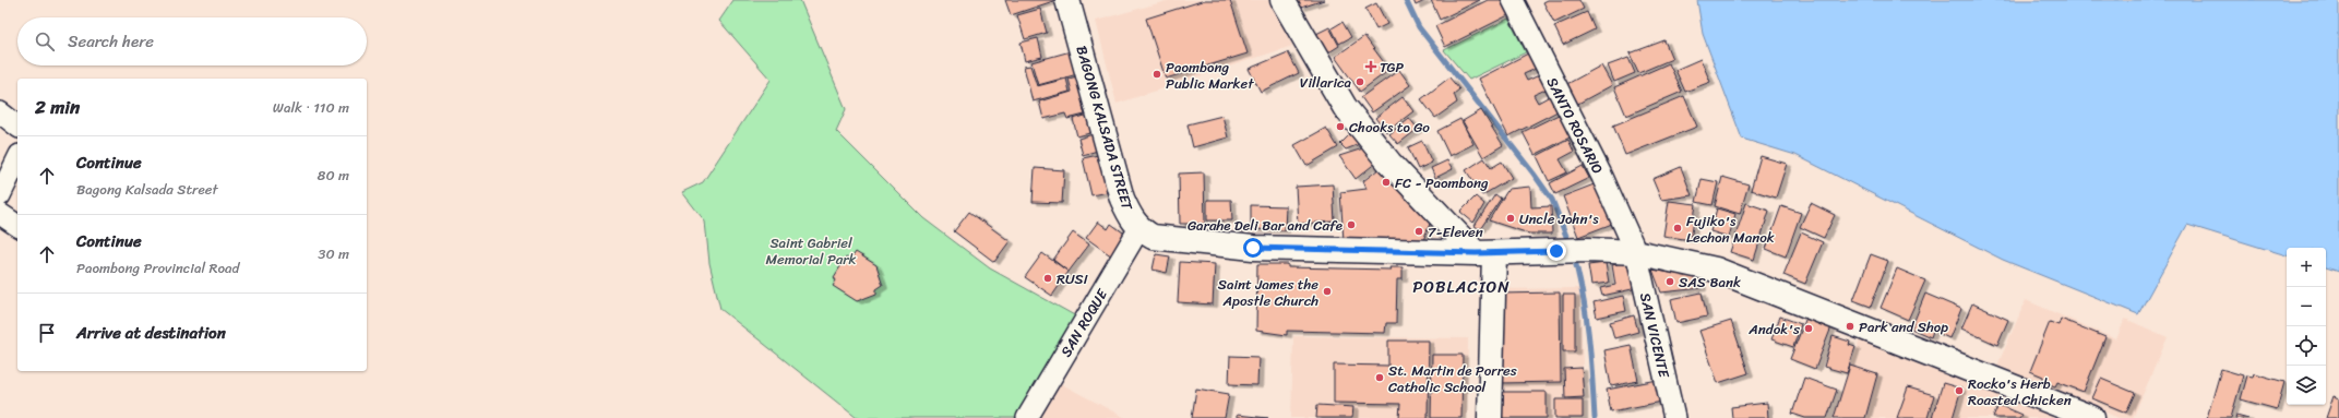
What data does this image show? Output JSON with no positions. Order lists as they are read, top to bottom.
{
  "streets": {
    "main road": ["BAGONG KALSADA STREET"],
    "street": ["SANTO ROSARIO", "SAN ROQUE", "SAN VICENTE"]
  },
  "crossings": [
    ["SANTO ROSARIO", "SAN VICENTE"],
    ["BAGONG KALSADA STREET", "SAN ROQUE"]
  ],
  "districts": ["POBLACION"],
  "parks": ["Saint Gabriel Memorial Park"],
  "places": {
    "health": ["TGP"],
    "other": [
      "Paombong Public Market",
      "Villarica",
      "Chooks to Go",
      "FC - Paombong",
      "Uncle John's",
      "Garahe Deli Bar and Cafe",
      "Fujiko's Lechon Manok",
      "7-Eleven",
      "RUSI",
      "SAS Bank",
      "Saint James the Apostle Church",
      "Park and Shop",
      "Andok's",
      "St. Martin de Porres Catholic School",
      "Rocko's Herb Roasted Chicken"
    ]
  },
  "page": {
    "search": "Search here",
    "heading": ["2 min", "Walk · 110 m"],
    "list": [
      ["Continue", "Bagong Kalsada Street", "80 m"],
      ["Continue", "Paombong Provincial Road", "30 m"],
      "Arrive at destination"
    ],
    "map_buttons": ["+", "−"]
  }
}
